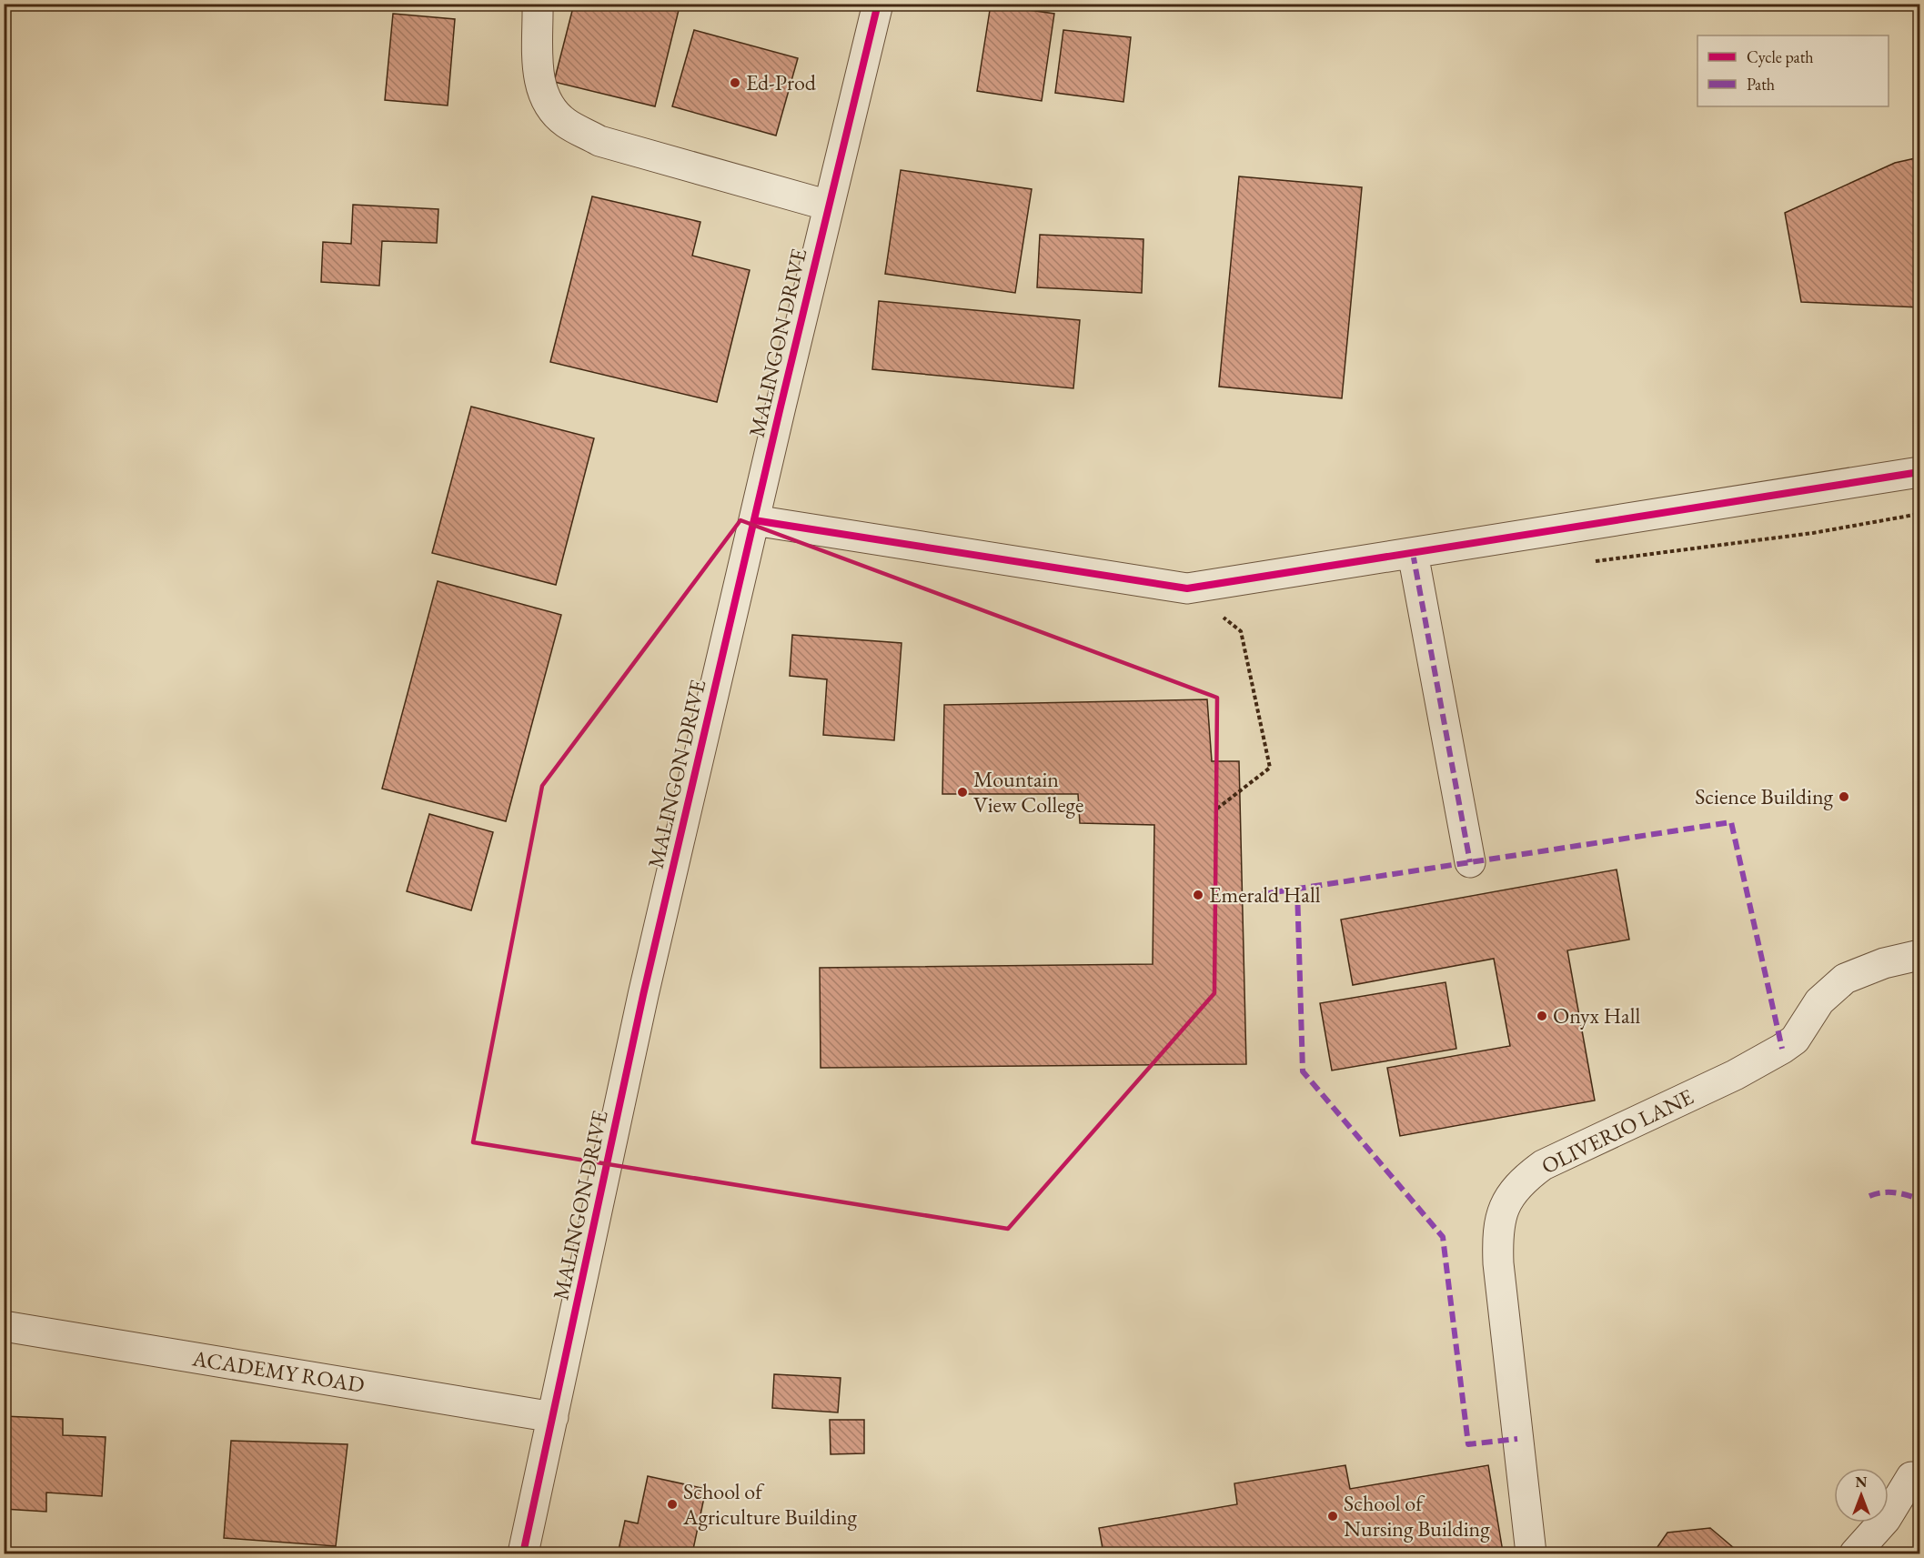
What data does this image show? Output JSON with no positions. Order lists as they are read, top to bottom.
{
  "streets": {
    "street": ["MALINGON DRIVE", "OLIVERIO LANE", "ACADEMY ROAD"]
  },
  "crossings": [
    ["MALINGON DRIVE", "ACADEMY ROAD"]
  ],
  "places": [
    "Ed-Prod",
    "Mountain View College",
    "Science Building",
    "Emerald Hall",
    "Onyx Hall",
    "School of Agriculture Building",
    "School of Nursing Building"
  ],
  "legend": ["Cycle path", "Path"],
  "north": "top"
}
